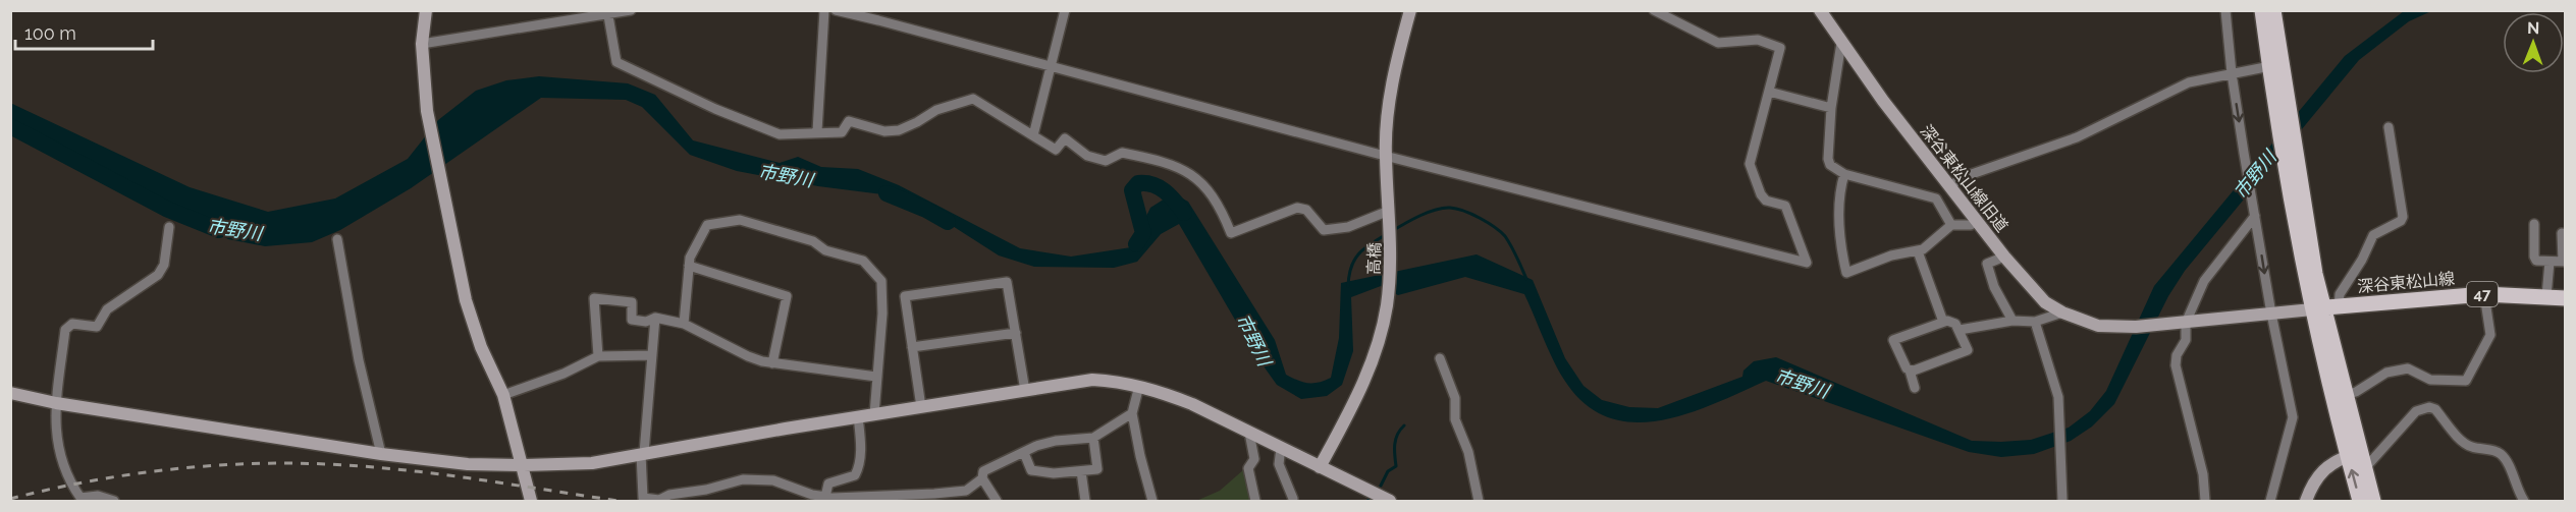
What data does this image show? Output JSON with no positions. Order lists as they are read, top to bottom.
{
  "streets": {
    "main road": ["深谷東松山線", "47"],
    "street": ["深谷東松山線旧道", "高橋"]
  },
  "water": ["市野川"],
  "scale_bar": "100 m",
  "north": "top"
}
